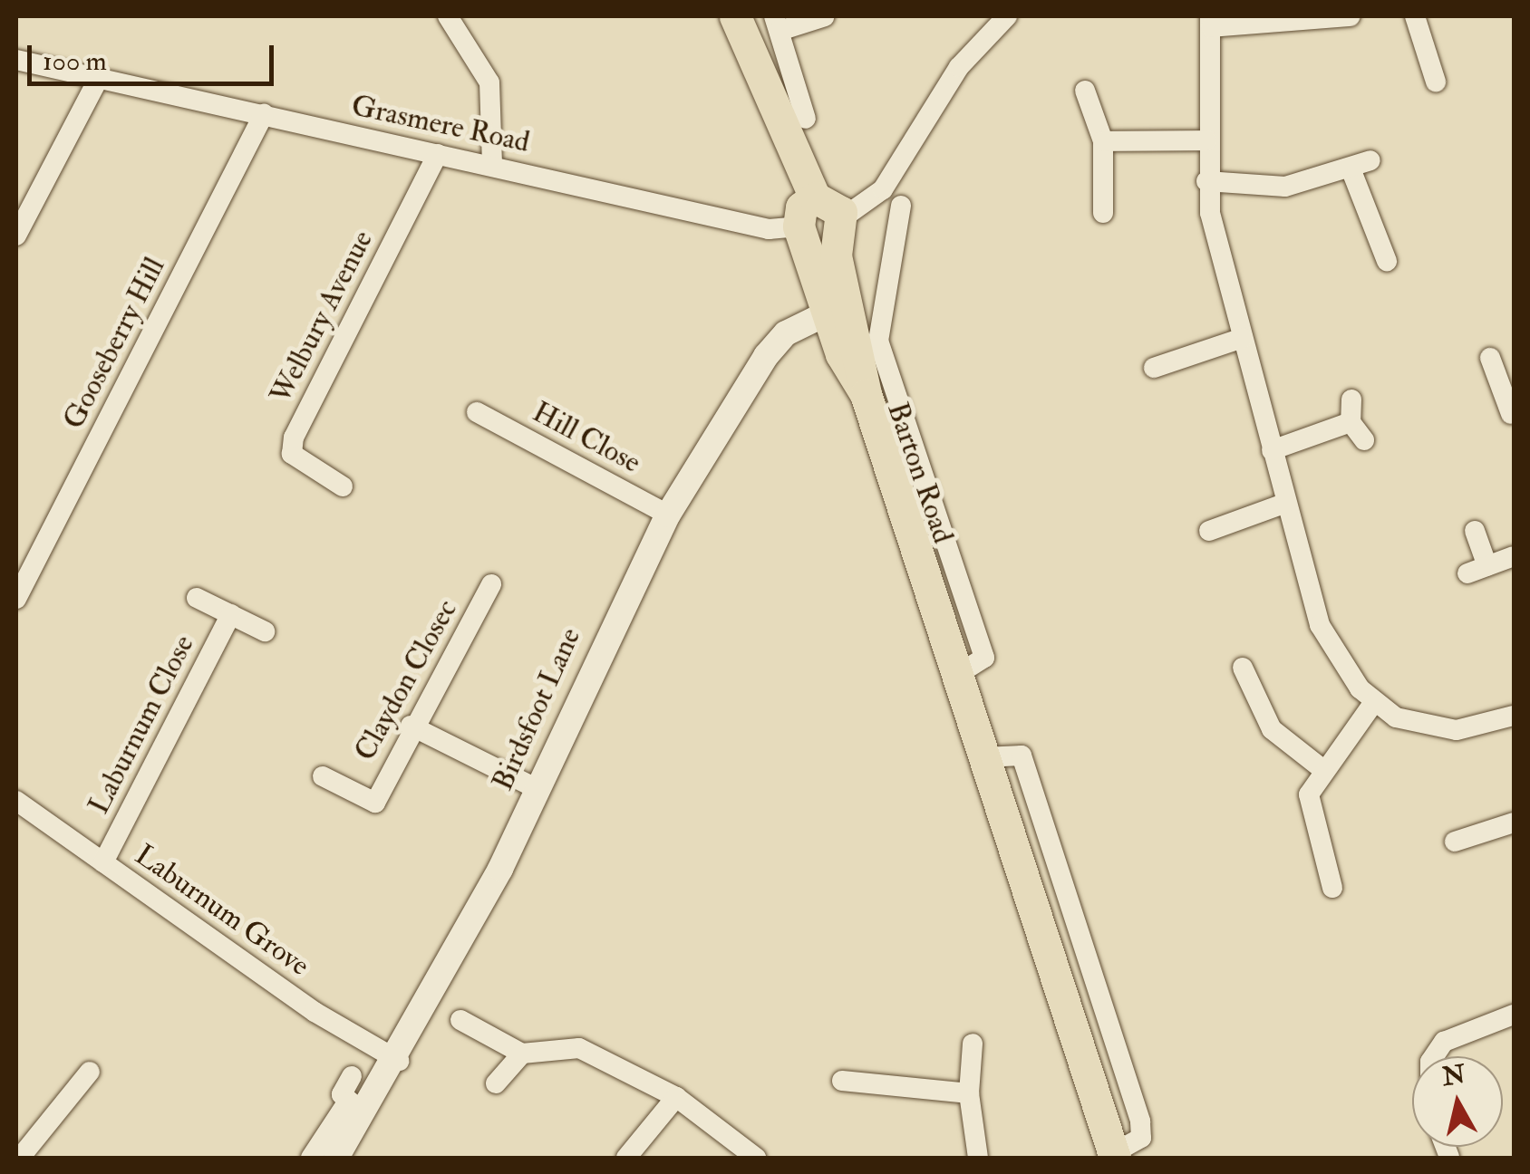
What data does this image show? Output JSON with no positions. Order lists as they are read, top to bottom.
{
  "streets": {
    "highway": ["Barton Road"],
    "street": [
      "Grasmere Road",
      "Welbury Avenue",
      "Gooseberry Hill",
      "Hill Close",
      "Claydon Closec",
      "Birdsfoot Lane",
      "Laburnum Close",
      "Laburnum Grove"
    ]
  },
  "crossings": [
    ["Grasmere Road", "Welbury Avenue"],
    ["Grasmere Road", "Gooseberry Hill"],
    ["Grasmere Road", "Barton Road"],
    ["Hill Close", "Birdsfoot Lane"],
    ["Barton Road", "Birdsfoot Lane"],
    ["Birdsfoot Lane", "Laburnum Grove"],
    ["Laburnum Close", "Laburnum Grove"]
  ],
  "scale_bar": "100 m",
  "north": "top"
}
